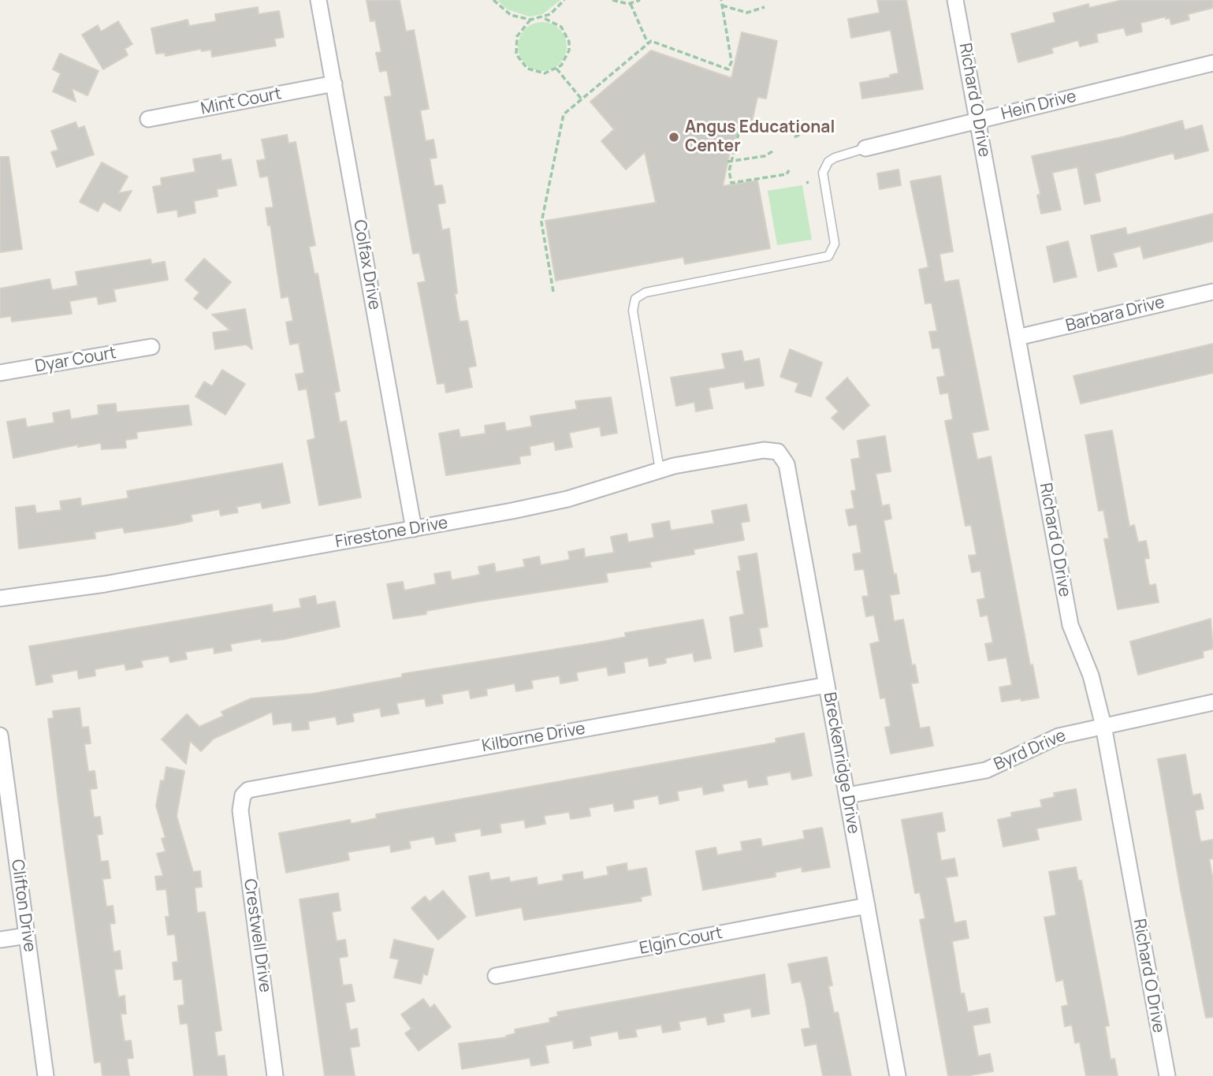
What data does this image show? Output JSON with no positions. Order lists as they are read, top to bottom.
{
  "streets": {
    "street": [
      "Richard O Drive",
      "Mint Court",
      "Hein Drive",
      "Colfax Drive",
      "Barbara Drive",
      "Dyar Court",
      "Firestone Drive",
      "Kilborne Drive",
      "Byrd Drive",
      "Breckenridge Drive",
      "Clifton Drive",
      "Crestwell Drive",
      "Elgin Court"
    ]
  },
  "crossings": [
    ["Richard O Drive", "Hein Drive"],
    ["Richard O Drive", "Barbara Drive"],
    ["Richard O Drive", "Byrd Drive"],
    ["Mint Court", "Colfax Drive"],
    ["Colfax Drive", "Firestone Drive"],
    ["Firestone Drive", "Breckenridge Drive"],
    ["Kilborne Drive", "Breckenridge Drive"],
    ["Kilborne Drive", "Crestwell Drive"],
    ["Byrd Drive", "Breckenridge Drive"],
    ["Breckenridge Drive", "Elgin Court"]
  ],
  "places": ["Angus Educational Center"]
}
